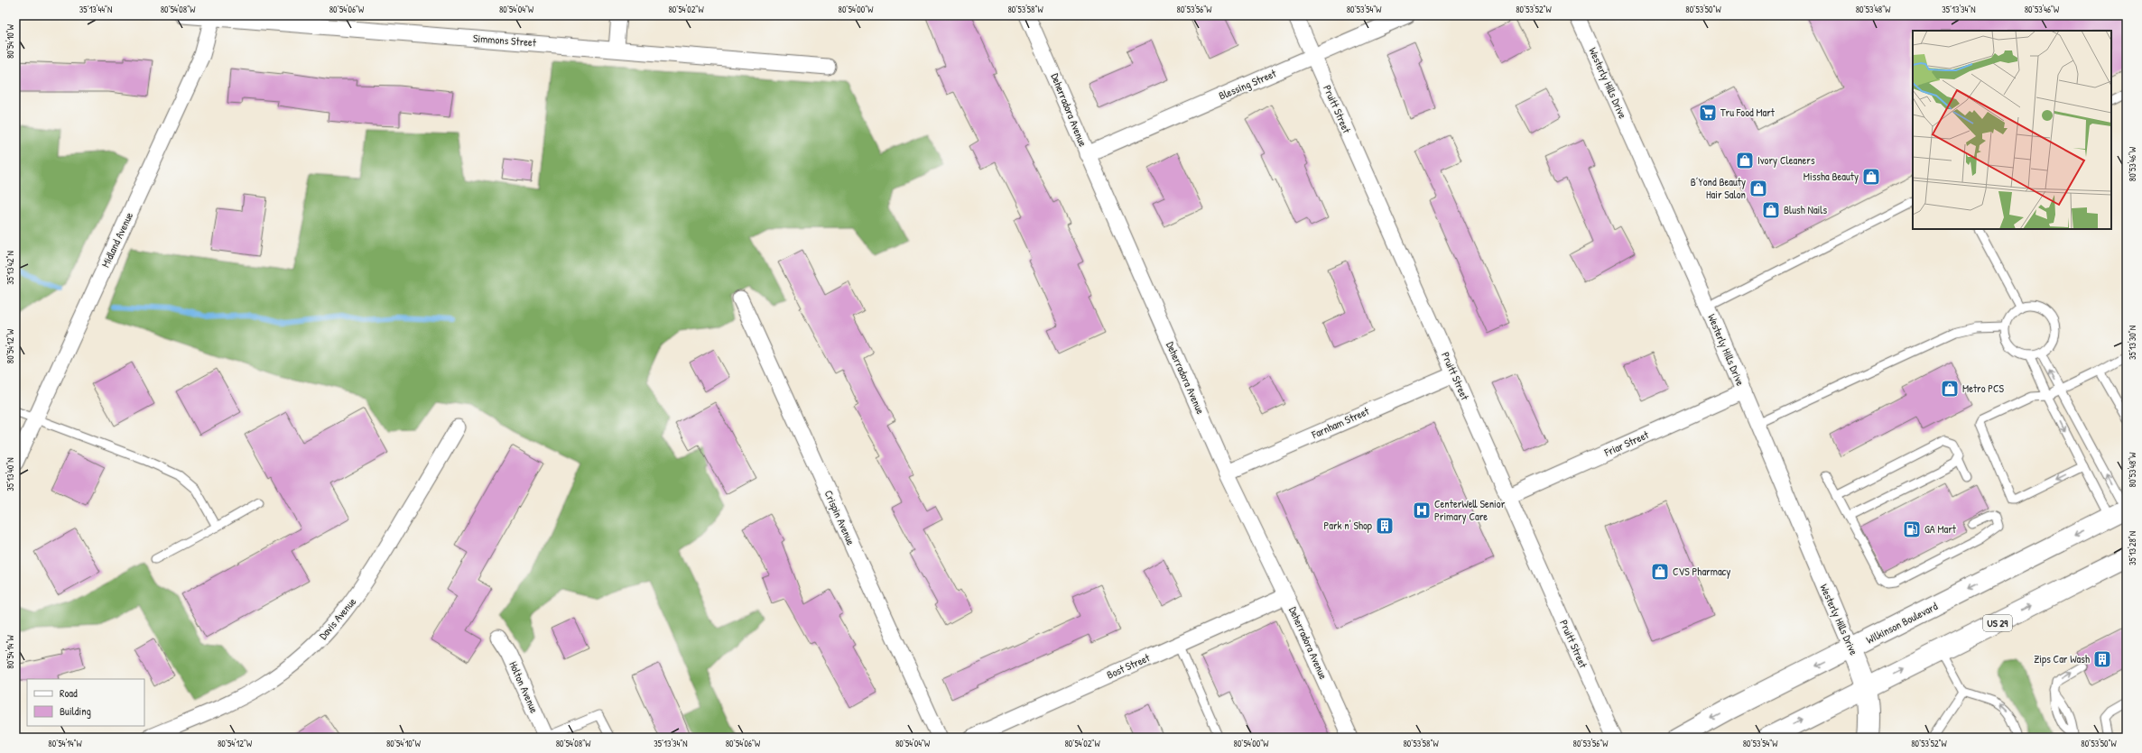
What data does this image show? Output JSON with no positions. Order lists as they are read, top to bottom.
{
  "streets": {
    "main road": ["Westerly Hills Drive", "Wilkinson Boulevard", "US 29"],
    "street": [
      "Simmons Street",
      "Blessing Street",
      "Pruitt Street",
      "Deherradora Avenue",
      "Midland Avenue",
      "Farnham Street",
      "Friar Street",
      "Crispin Avenue",
      "Davis Avenue",
      "Bost Street",
      "Holton Avenue"
    ]
  },
  "crossings": [
    ["Simmons Street", "Midland Avenue"],
    ["Westerly Hills Drive", "Friar Street"],
    ["Westerly Hills Drive", "Wilkinson Boulevard"],
    ["Westerly Hills Drive", "US 29"],
    ["Blessing Street", "Pruitt Street"],
    ["Blessing Street", "Deherradora Avenue"],
    ["Pruitt Street", "Farnham Street"],
    ["Pruitt Street", "Friar Street"],
    ["Deherradora Avenue", "Farnham Street"],
    ["Deherradora Avenue", "Bost Street"]
  ],
  "places": {
    "supermarket": ["Tru Food Mart"],
    "shop": [
      "Ivory Cleaners",
      "Missha Beauty",
      "B’Yond Beauty Hair Salon",
      "Blush Nails",
      "Metro PCS",
      "CVS Pharmacy"
    ],
    "hospital": ["CenterWell Senior Primary Care"],
    "building": ["Park n' Shop", "Zips Car Wash"],
    "fuel station": ["GA Mart"]
  },
  "legend": ["Road", "Building"],
  "coordinates": [
    "35°13'44\"N",
    "80°54'08\"W",
    "80°54'06\"W",
    "80°54'04\"W",
    "80°54'02\"W",
    "80°54'00\"W",
    "80°53'58\"W",
    "80°53'56\"W",
    "80°53'54\"W",
    "80°53'52\"W",
    "80°53'50\"W",
    "80°53'48\"W",
    "35°13'34\"N",
    "80°53'46\"W",
    "80°54'10\"W",
    "35°13'42\"N",
    "35°13'30\"N",
    "80°54'12\"W",
    "35°13'40\"N",
    "35°13'28\"N",
    "80°54'14\"W"
  ]
}
